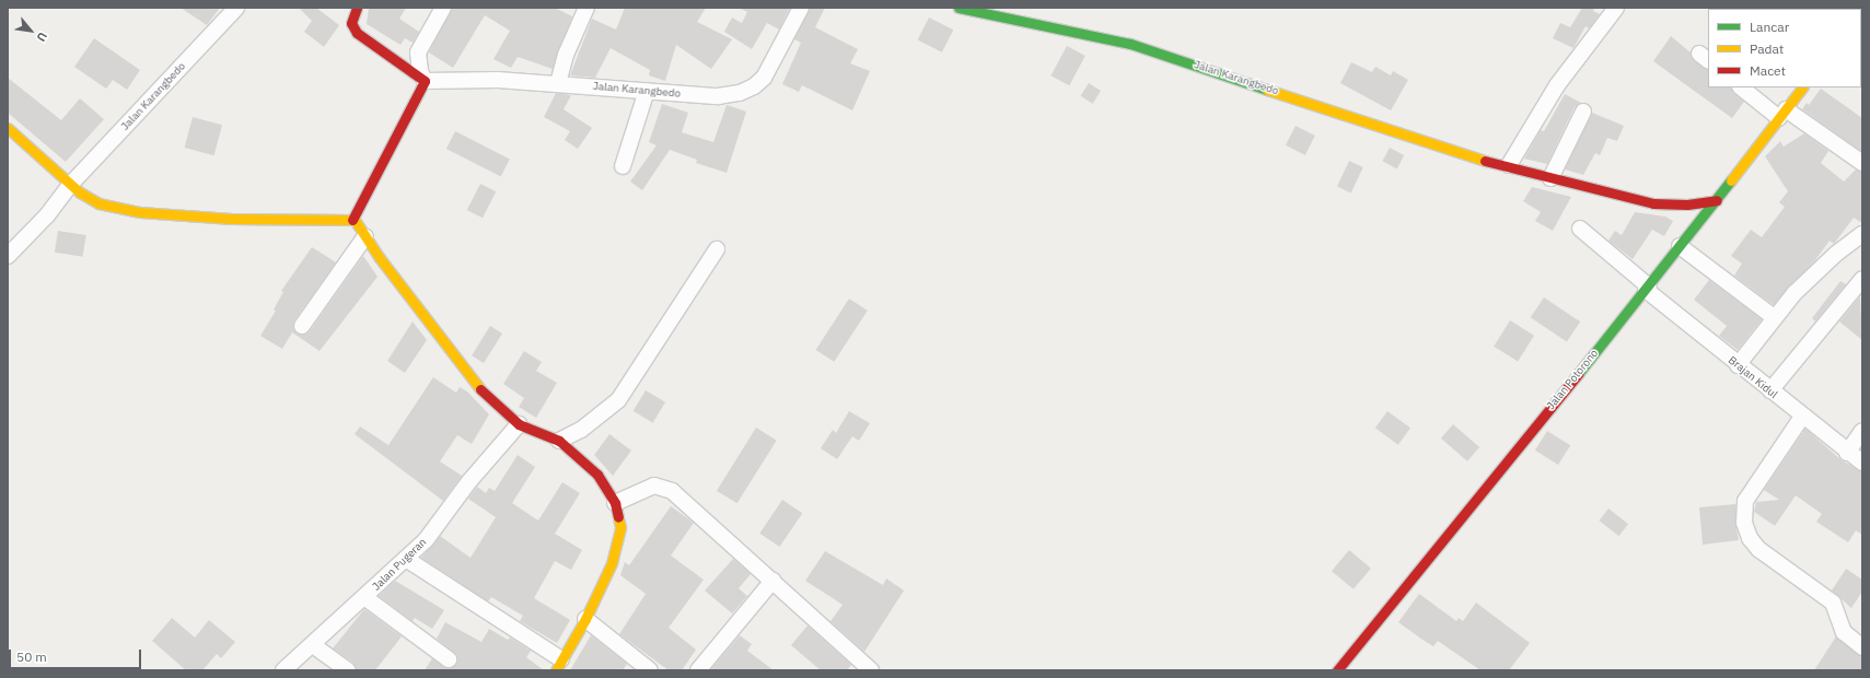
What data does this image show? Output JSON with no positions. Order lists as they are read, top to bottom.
{
  "streets": {
    "street": [
      "Jalan Karangbedo",
      "Brajan Kidul",
      "Jalan Potorono",
      "Jalan Pugeran"
    ]
  },
  "crossings": [
    ["Jalan Karangbedo", "Jalan Potorono"],
    ["Brajan Kidul", "Jalan Potorono"]
  ],
  "legend": ["Lancar", "Padat", "Macet"],
  "scale_bar": "50 m",
  "north": "bottom right"
}
